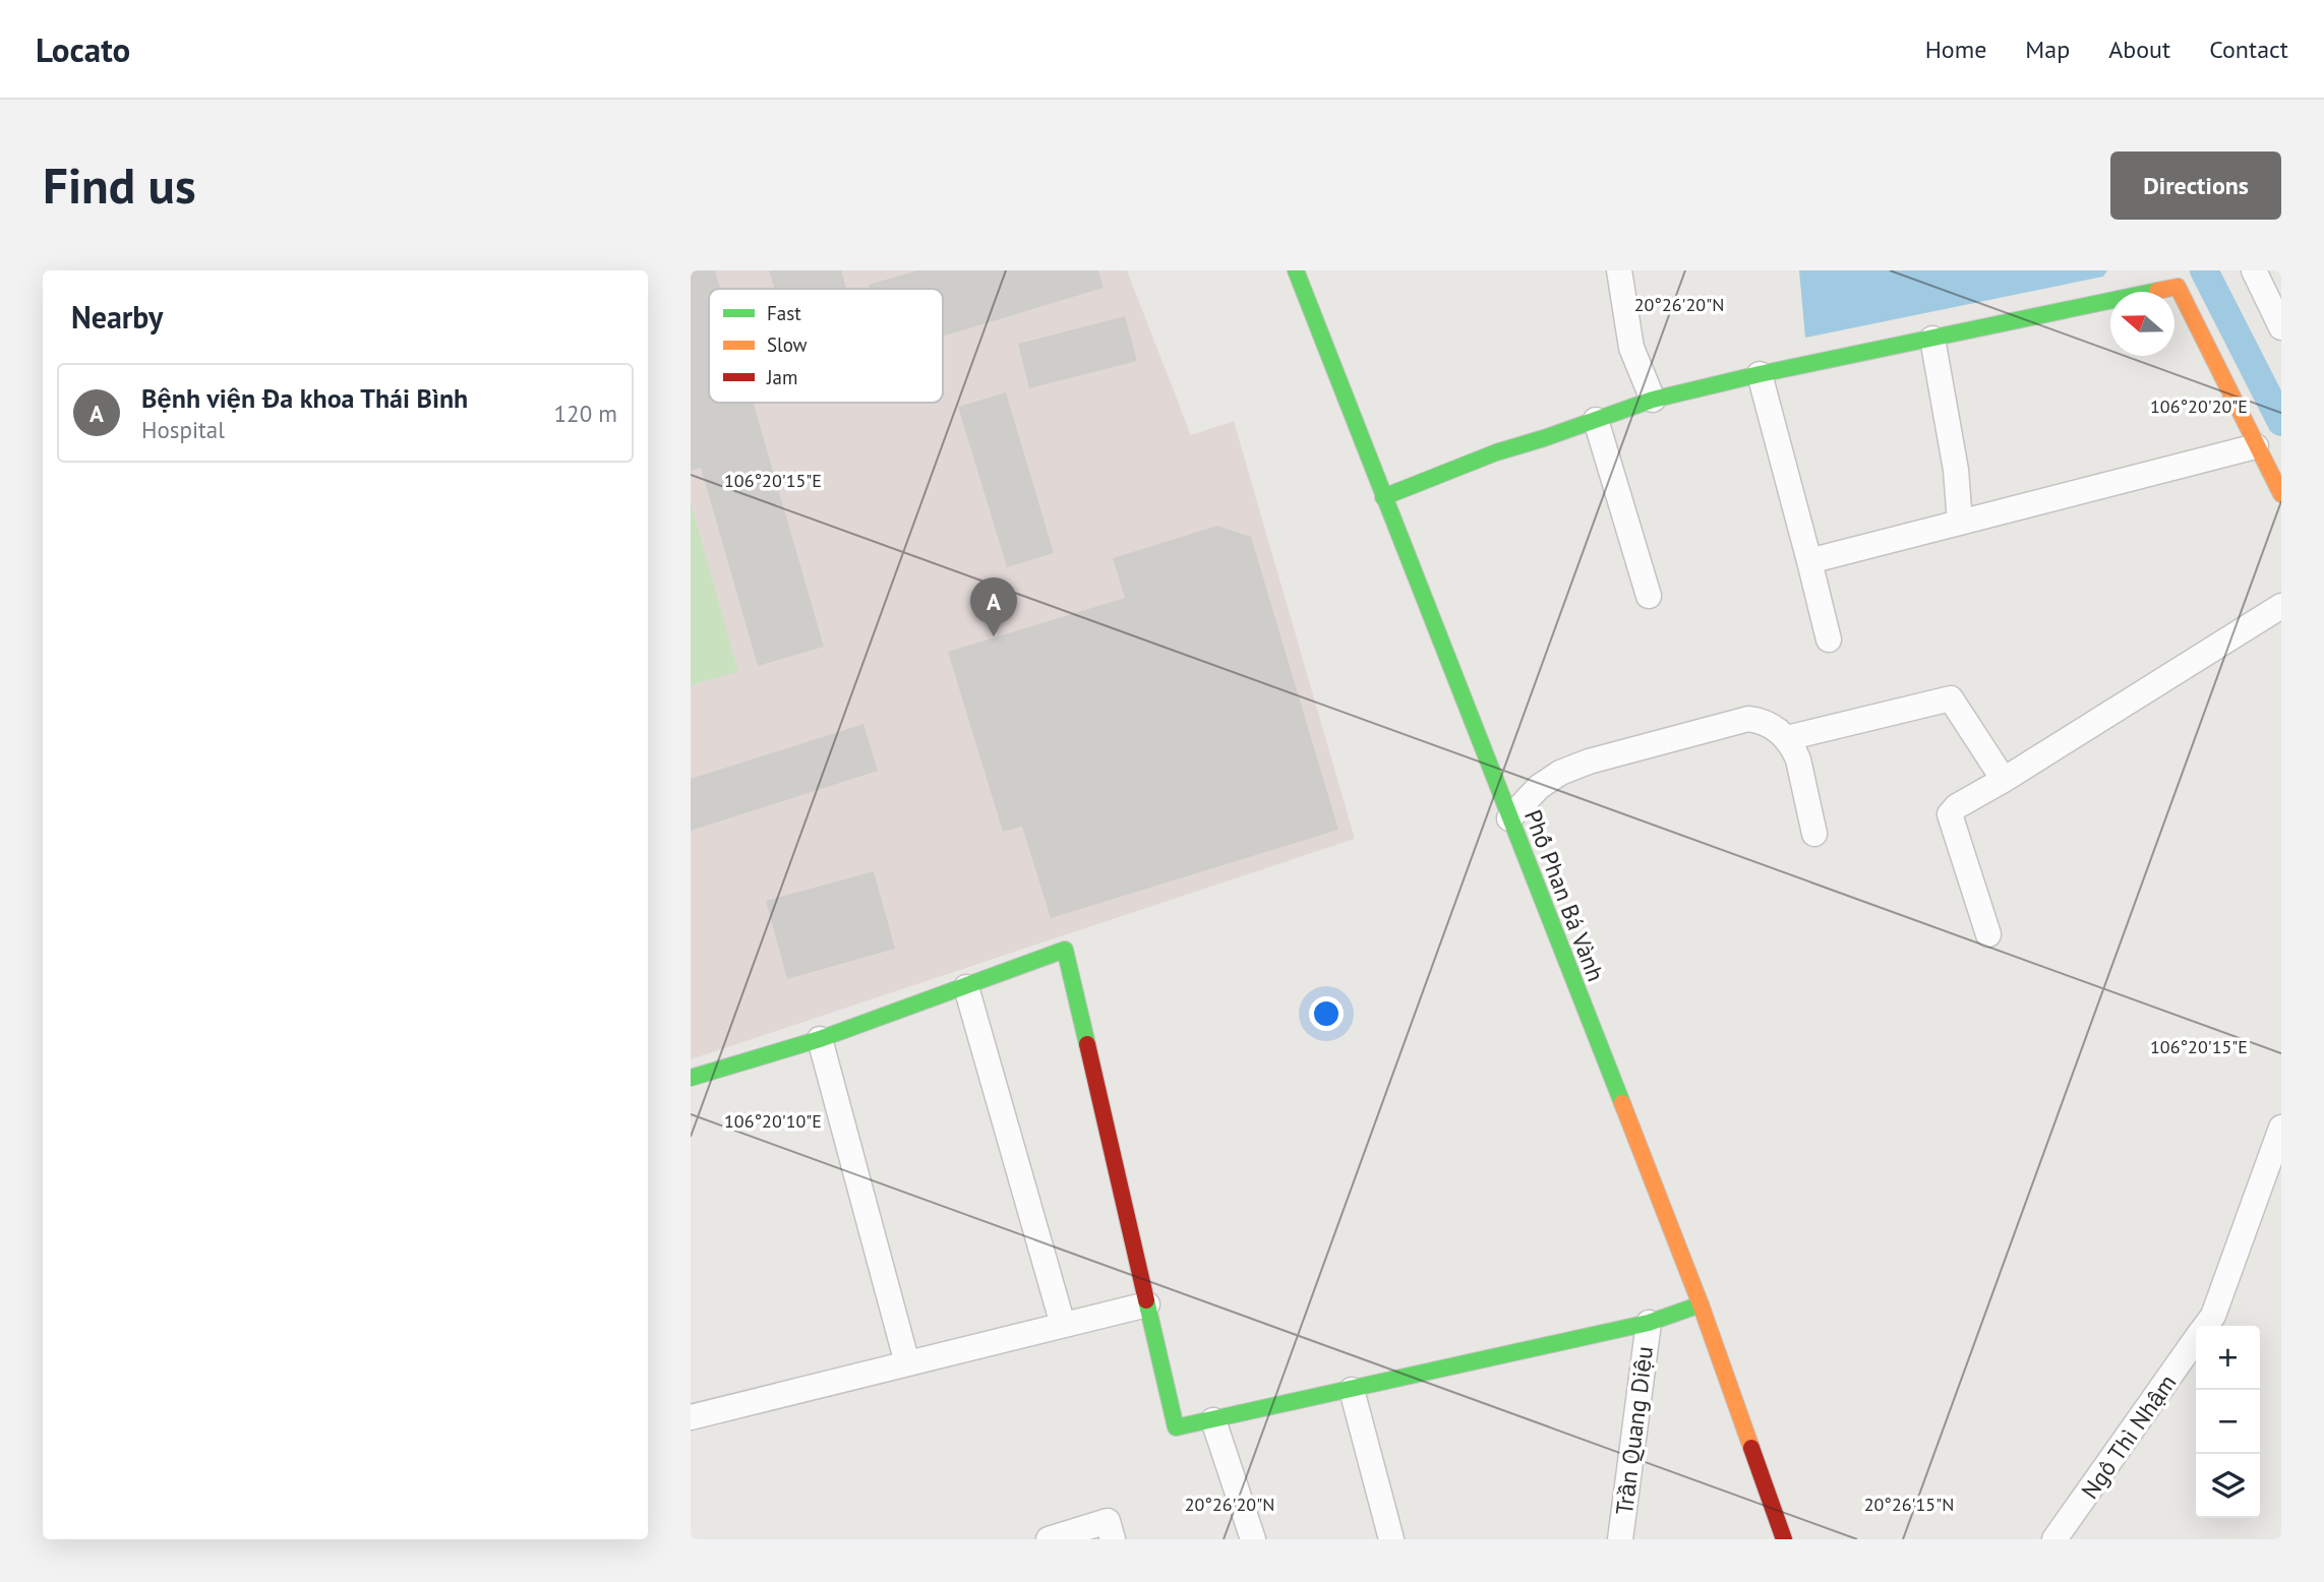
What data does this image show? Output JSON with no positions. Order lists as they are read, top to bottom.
{
  "streets": {
    "street": ["Phố Phan Bá Vành", "Trần Quang Diệu", "Ngô Thì Nhậm"]
  },
  "legend": ["Fast", "Slow", "Jam"],
  "north": "left",
  "page": {
    "header": "Locato",
    "nav": [
      "Home",
      "Map",
      "About",
      "Contact"
    ],
    "buttons": "Directions",
    "title": "Find us",
    "heading": "Nearby",
    "list": [
      {
        "mark": "A",
        "name": "Bệnh viện Đa khoa Thái Bình",
        "note": "Hospital",
        "value": "120 m"
      }
    ],
    "pins": "A",
    "map_buttons": ["+", "−"]
  },
  "coordinates": [
    "20°26'20\"N",
    "106°20'20\"E",
    "106°20'15\"E",
    "106°20'10\"E",
    "20°26'15\"N"
  ]
}
